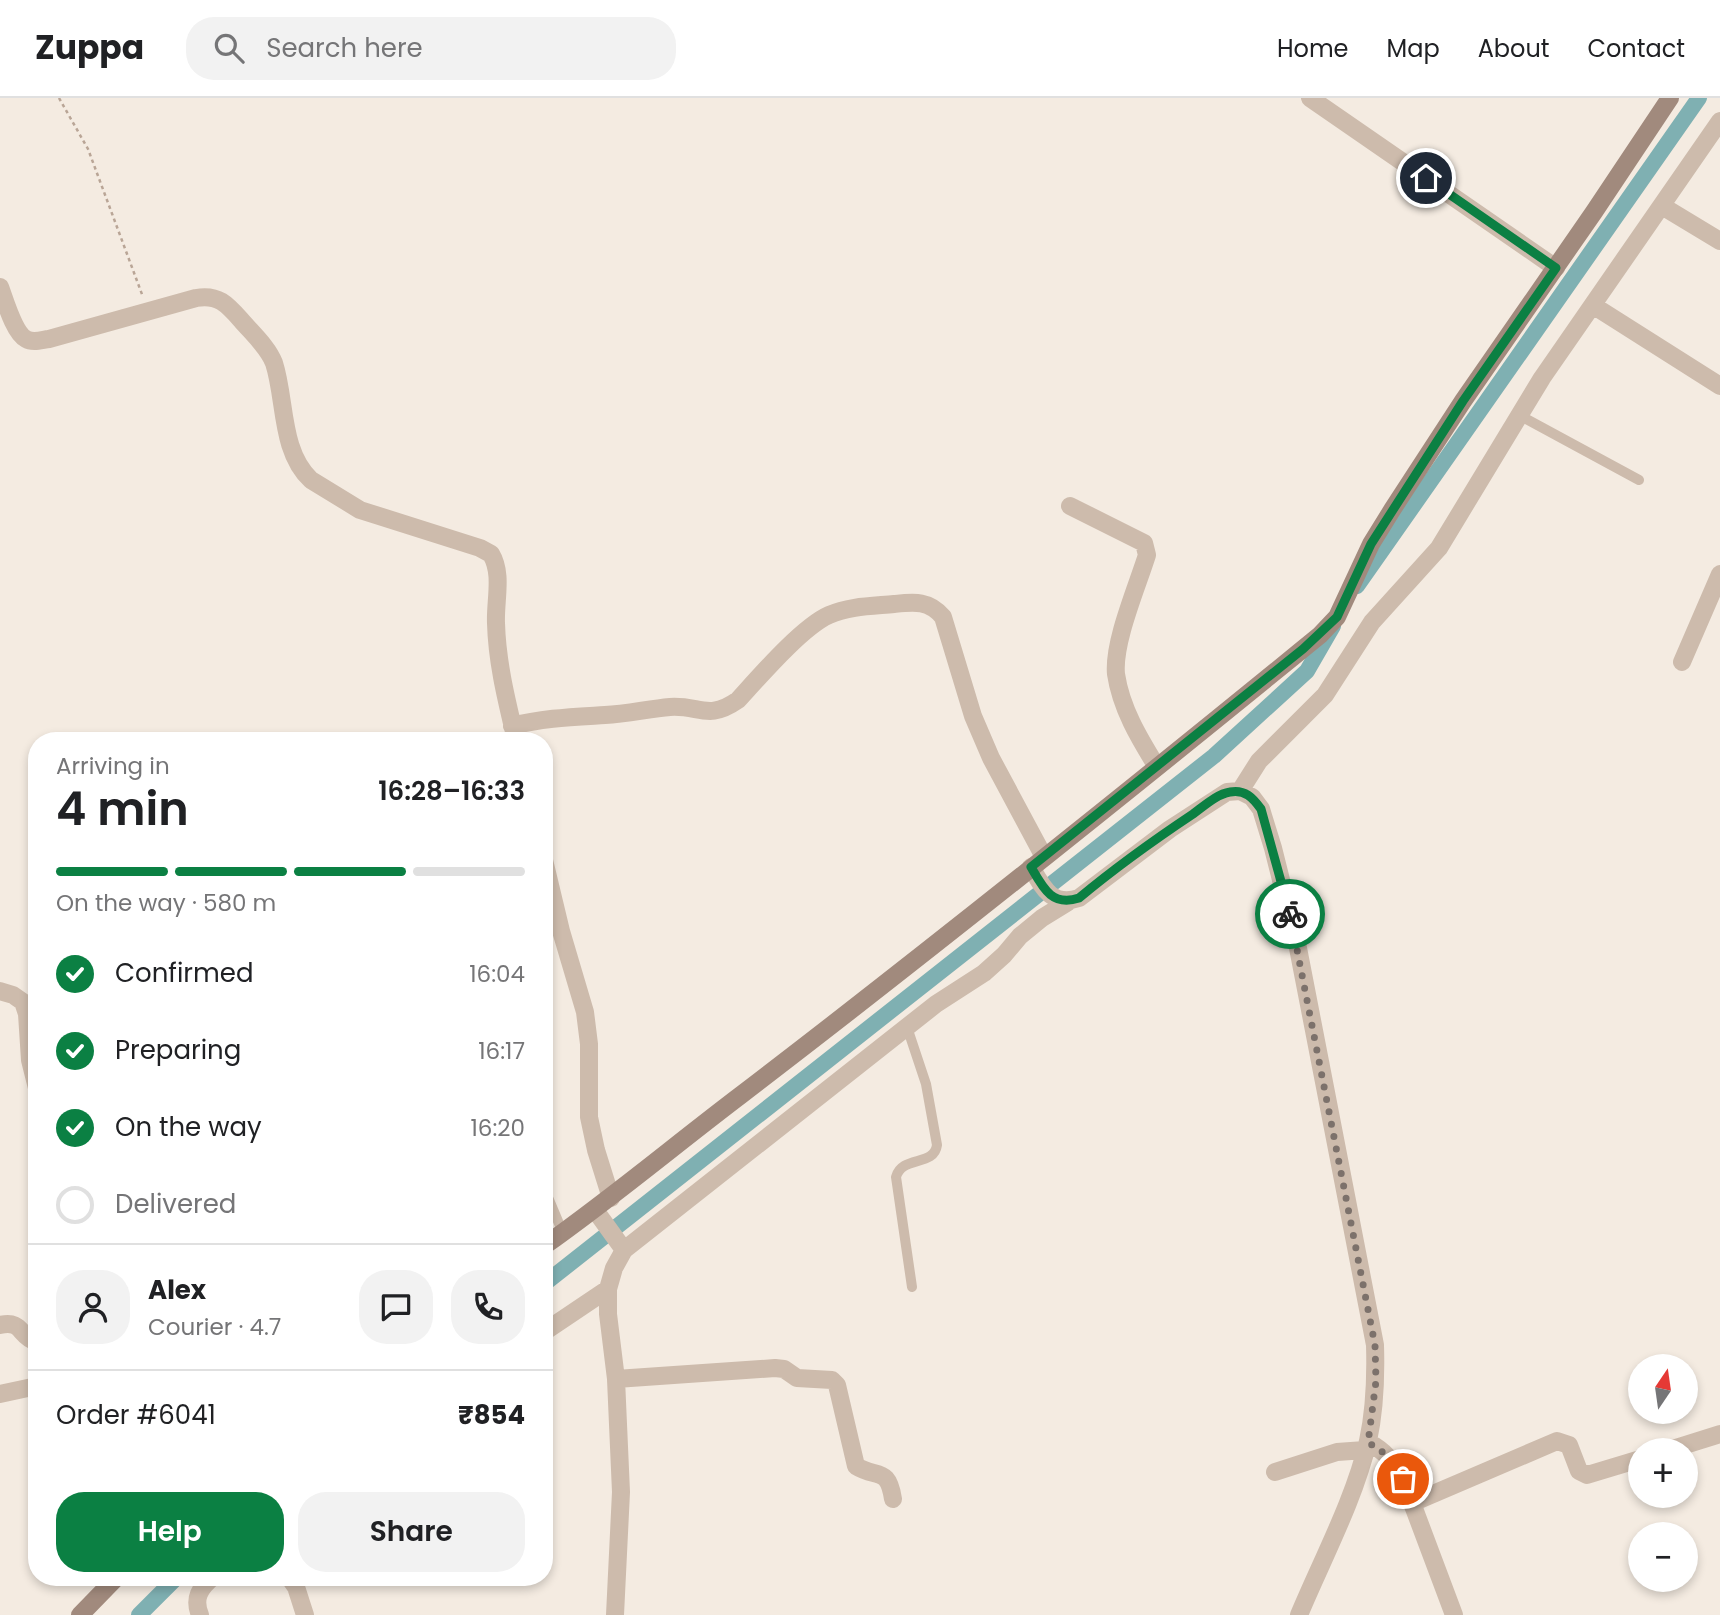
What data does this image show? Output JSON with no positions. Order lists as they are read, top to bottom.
{
  "north": "top",
  "page": {
    "header": "Zuppa",
    "search": "Search here",
    "nav": [
      "Home",
      "Map",
      "About",
      "Contact"
    ],
    "heading": ["4 min", "Arriving in", "16:28–16:33"],
    "panel": [
      "Alex",
      "Courier · 4.7",
      "Order #6041",
      "₹854"
    ],
    "bar": "On the way · 580 m",
    "list": [
      ["Confirmed", "16:04"],
      ["Preparing", "16:17"],
      ["On the way", "16:20"],
      "Delivered"
    ],
    "map_buttons": ["+", "−"],
    "buttons": ["Help", "Share"]
  }
}
